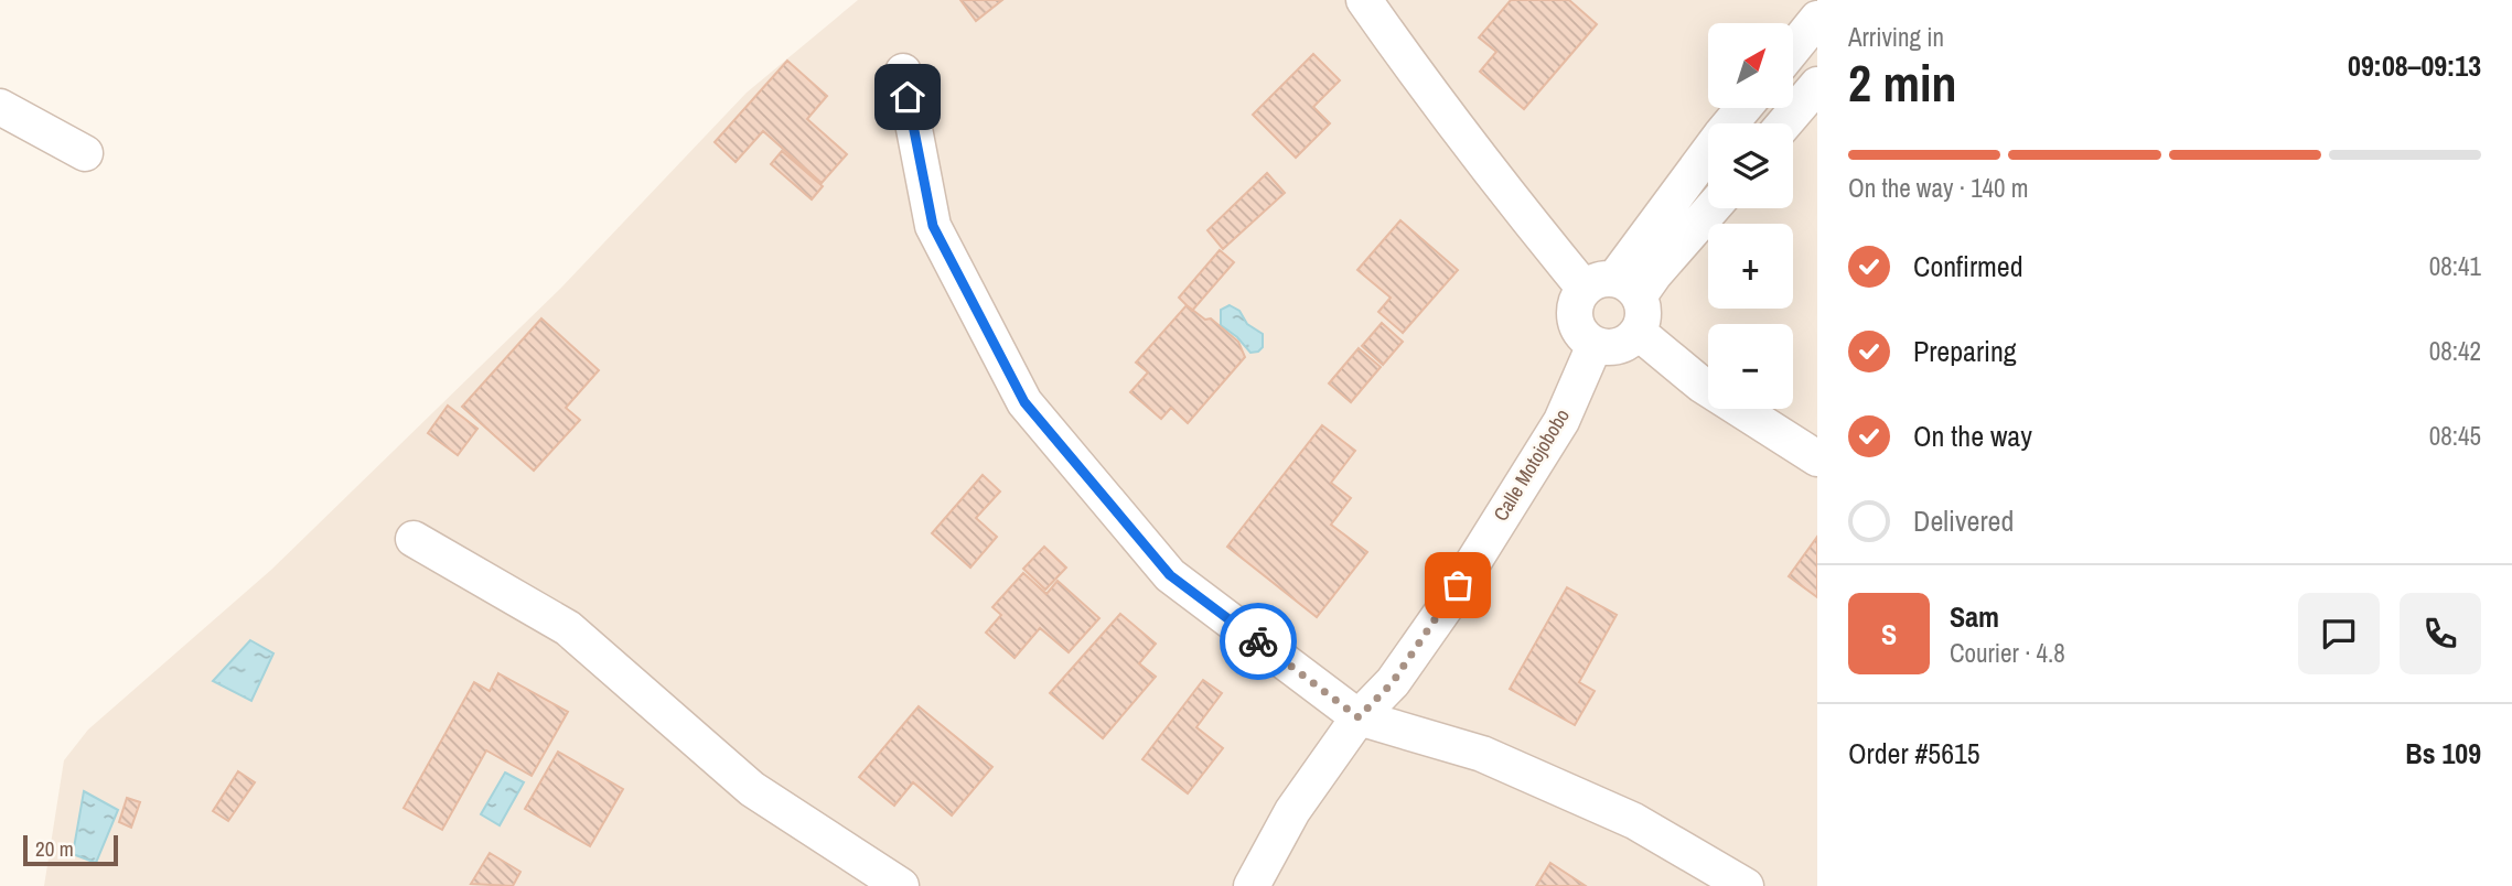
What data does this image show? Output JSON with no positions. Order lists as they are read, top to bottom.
{
  "streets": {
    "street": ["Calle Motojobobo"]
  },
  "scale_bar": "20 m",
  "north": "top right",
  "page": {
    "heading": ["2 min", "Arriving in", "09:08–09:13"],
    "panel": [
      "Sam",
      "Courier · 4.8",
      "Order #5615",
      "Bs 109"
    ],
    "map_buttons": ["+", "−"],
    "bar": "On the way · 140 m",
    "list": [
      ["Confirmed", "08:41"],
      ["Preparing", "08:42"],
      ["On the way", "08:45"],
      "Delivered"
    ],
    "round": "S",
    "scale": "20 m"
  }
}
